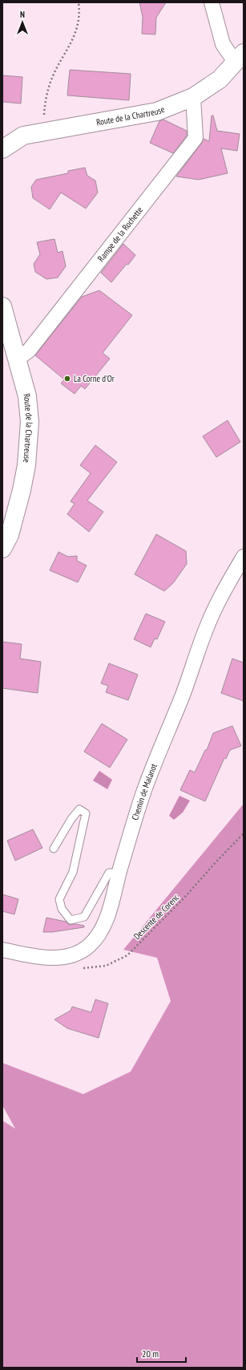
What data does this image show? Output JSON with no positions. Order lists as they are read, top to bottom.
{
  "streets": {
    "main road": ["Route de la Chartreuse"],
    "street": ["Rampe de la Rochette", "Chemin de Malanot"],
    "path": ["Descente de Corenc"]
  },
  "crossings": [
    ["Route de la Chartreuse", "Rampe de la Rochette"],
    ["Chemin de Malanot", "Descente de Corenc"]
  ],
  "places": ["La Corne d'Or"],
  "scale_bar": "20 m",
  "north": "top"
}
